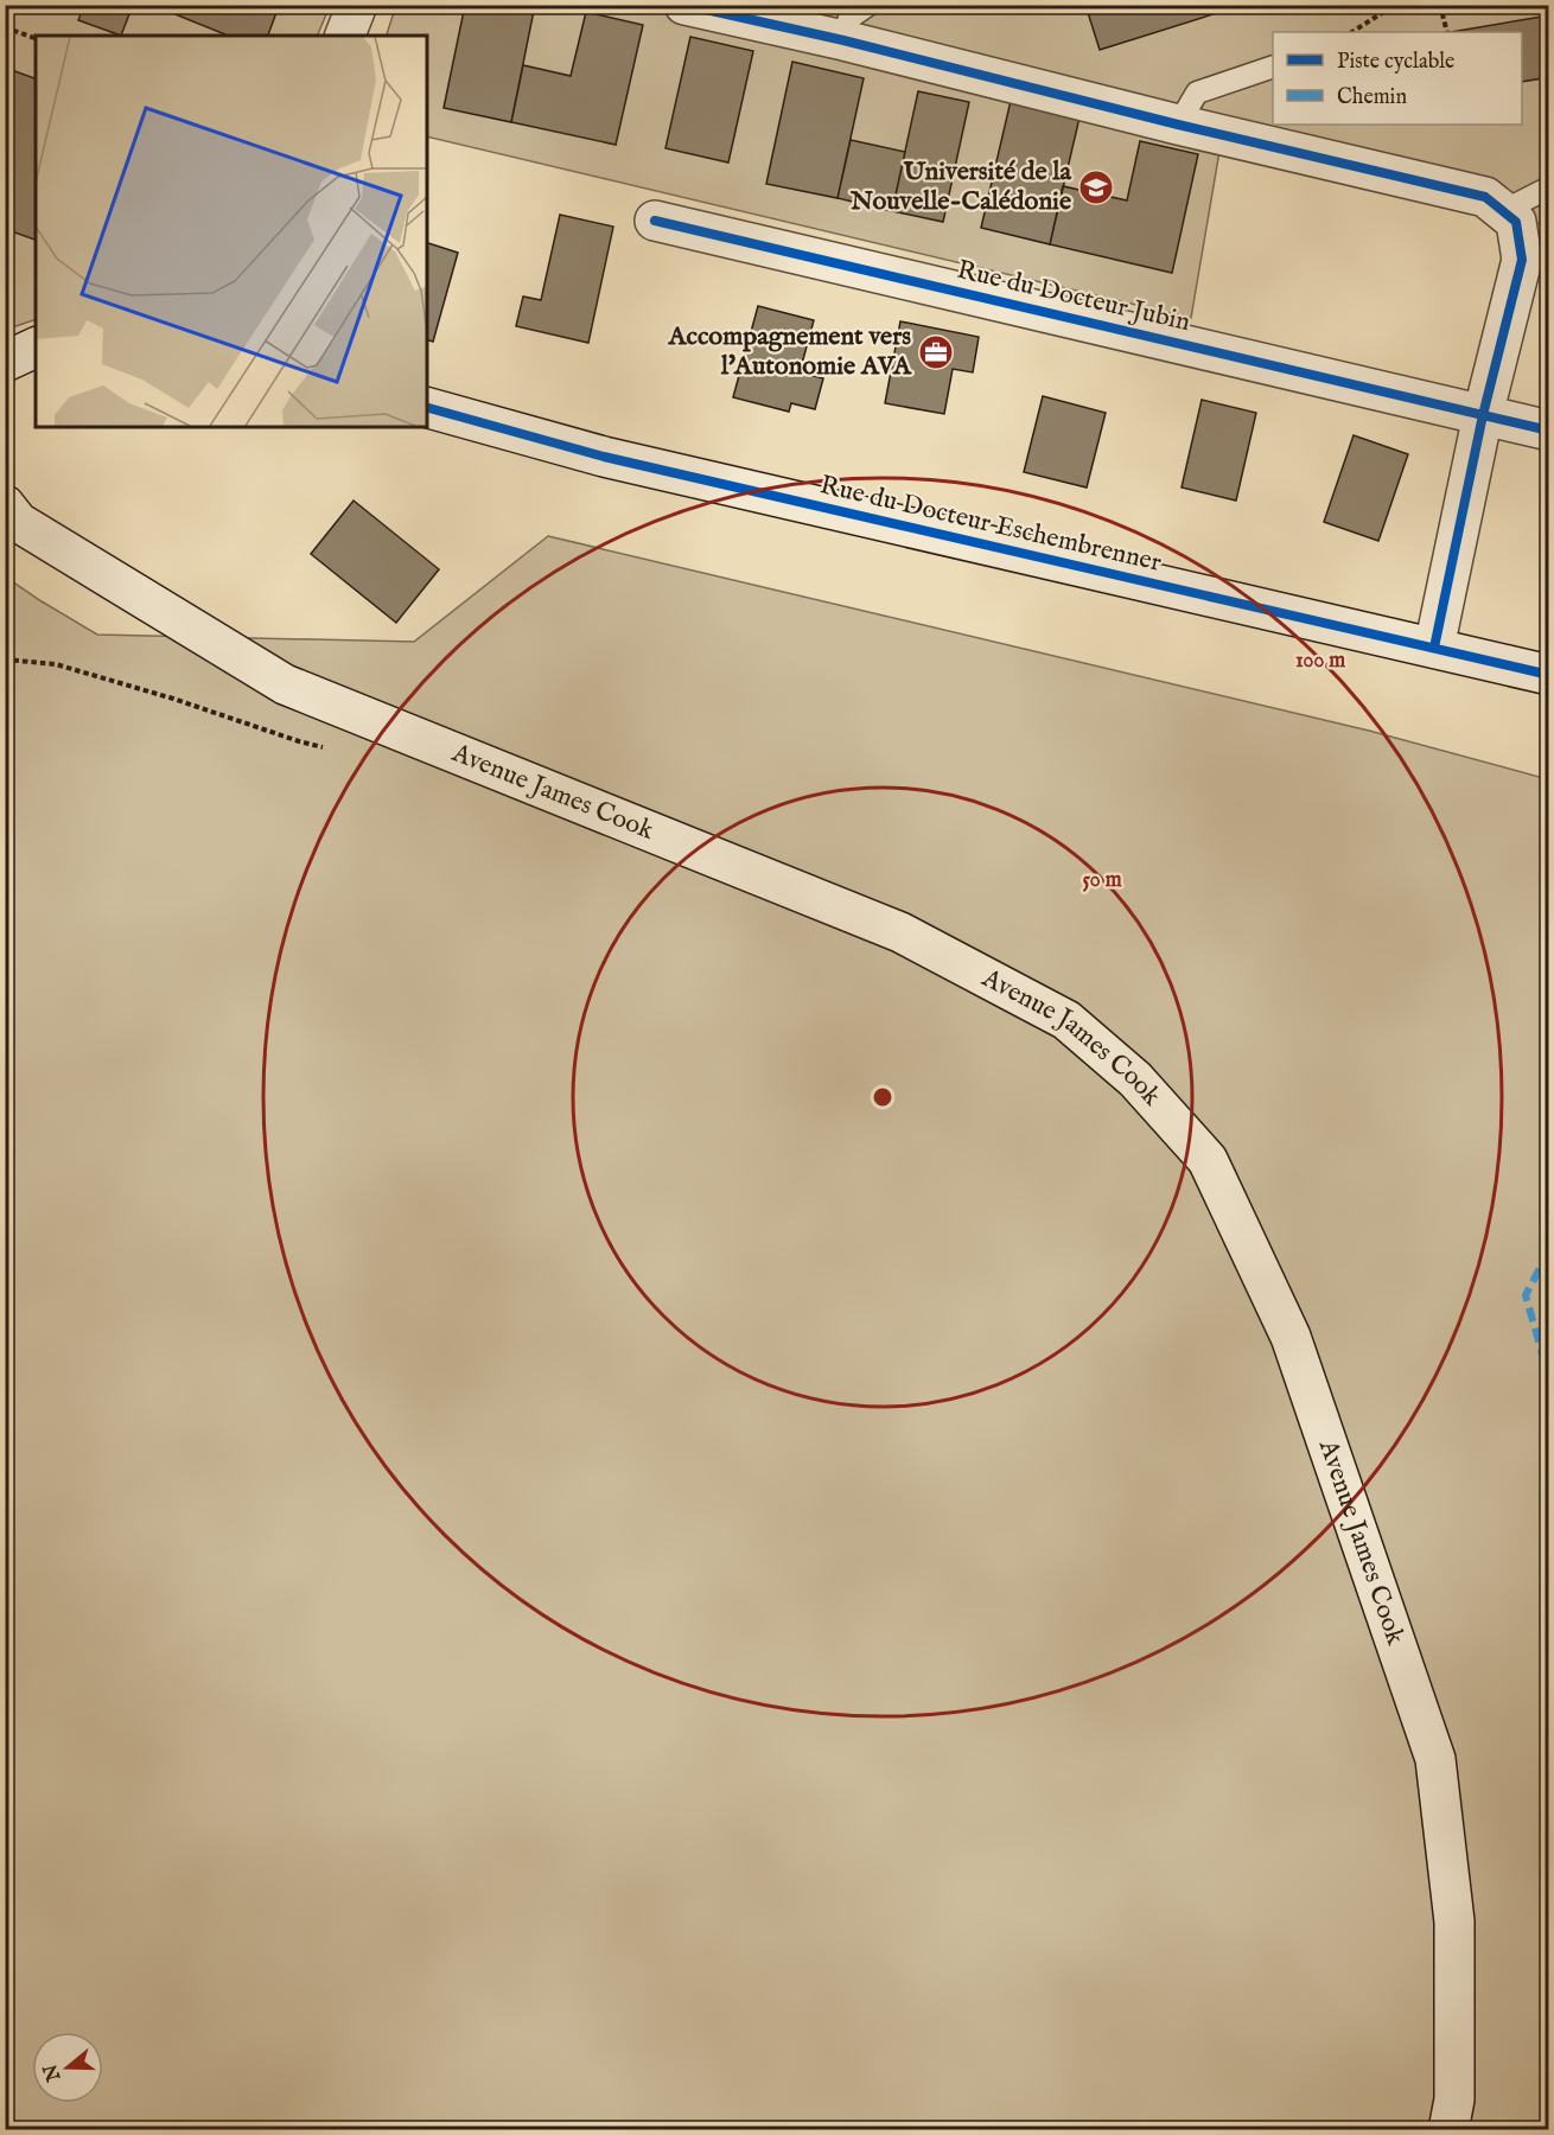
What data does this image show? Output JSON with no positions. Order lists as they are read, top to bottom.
{
  "streets": {
    "street": ["Rue du Docteur Jubin", "Rue du Docteur Eschembrenner", "Avenue James Cook"]
  },
  "places": {
    "school or university": ["Université de la Nouvelle-Calédonie"],
    "office": ["Accompagnement vers l'Autonomie AVA"]
  },
  "legend": ["Piste cyclable", "Chemin"],
  "north": "left",
  "rings": ["100 m", "50 m"]
}
